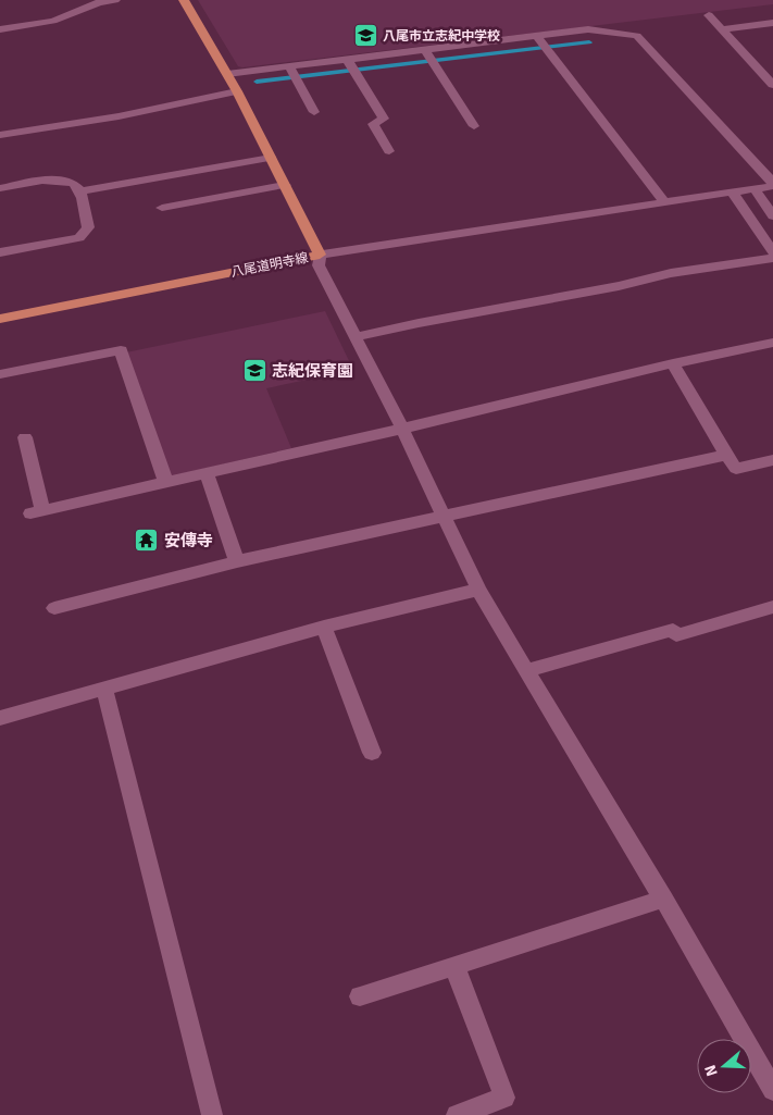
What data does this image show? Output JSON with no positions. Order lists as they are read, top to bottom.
{
  "streets": {
    "main road": ["八尾道明寺線"]
  },
  "places": {
    "school or university": ["八尾市立志紀中学校", "志紀保育園"],
    "temple": ["安傳寺"]
  },
  "north": "left"
}
